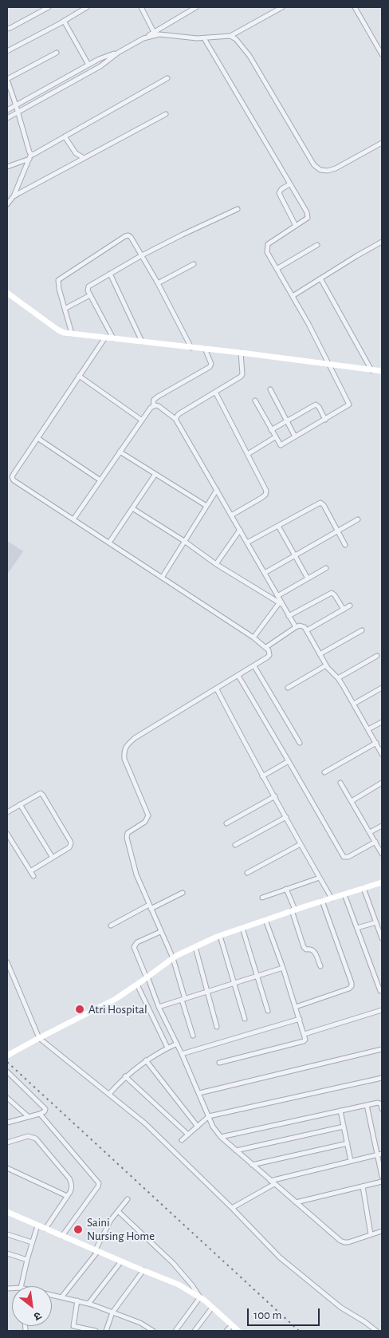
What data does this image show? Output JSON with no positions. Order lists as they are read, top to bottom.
{
  "places": ["Atri Hospital", "Saini Nursing Home"],
  "scale_bar": "100 m",
  "north": "bottom right"
}
